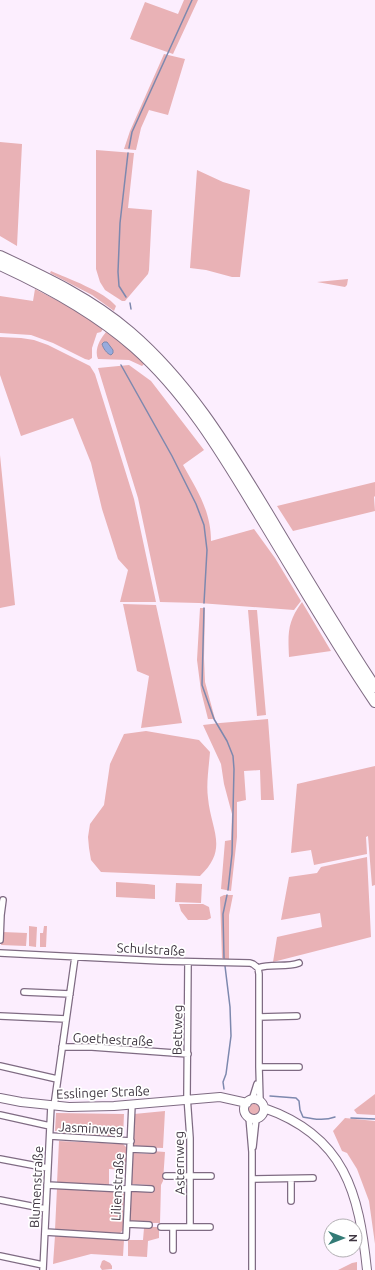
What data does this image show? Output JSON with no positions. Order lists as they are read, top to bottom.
{
  "streets": {
    "street": [
      "Schulstraße",
      "Bettweg",
      "Goethestraße",
      "Esslinger Straße",
      "Jasminweg",
      "Asternweg",
      "Blumenstraße",
      "Lilienstraße"
    ]
  },
  "crossings": [
    ["Schulstraße", "Bettweg"],
    ["Schulstraße", "Blumenstraße"],
    ["Bettweg", "Goethestraße"],
    ["Bettweg", "Esslinger Straße"],
    ["Bettweg", "Asternweg"],
    ["Goethestraße", "Blumenstraße"],
    ["Esslinger Straße", "Asternweg"],
    ["Esslinger Straße", "Blumenstraße"],
    ["Esslinger Straße", "Lilienstraße"],
    ["Jasminweg", "Blumenstraße"],
    ["Jasminweg", "Lilienstraße"],
    ["Blumenstraße", "Lilienstraße"]
  ],
  "north": "right"
}
